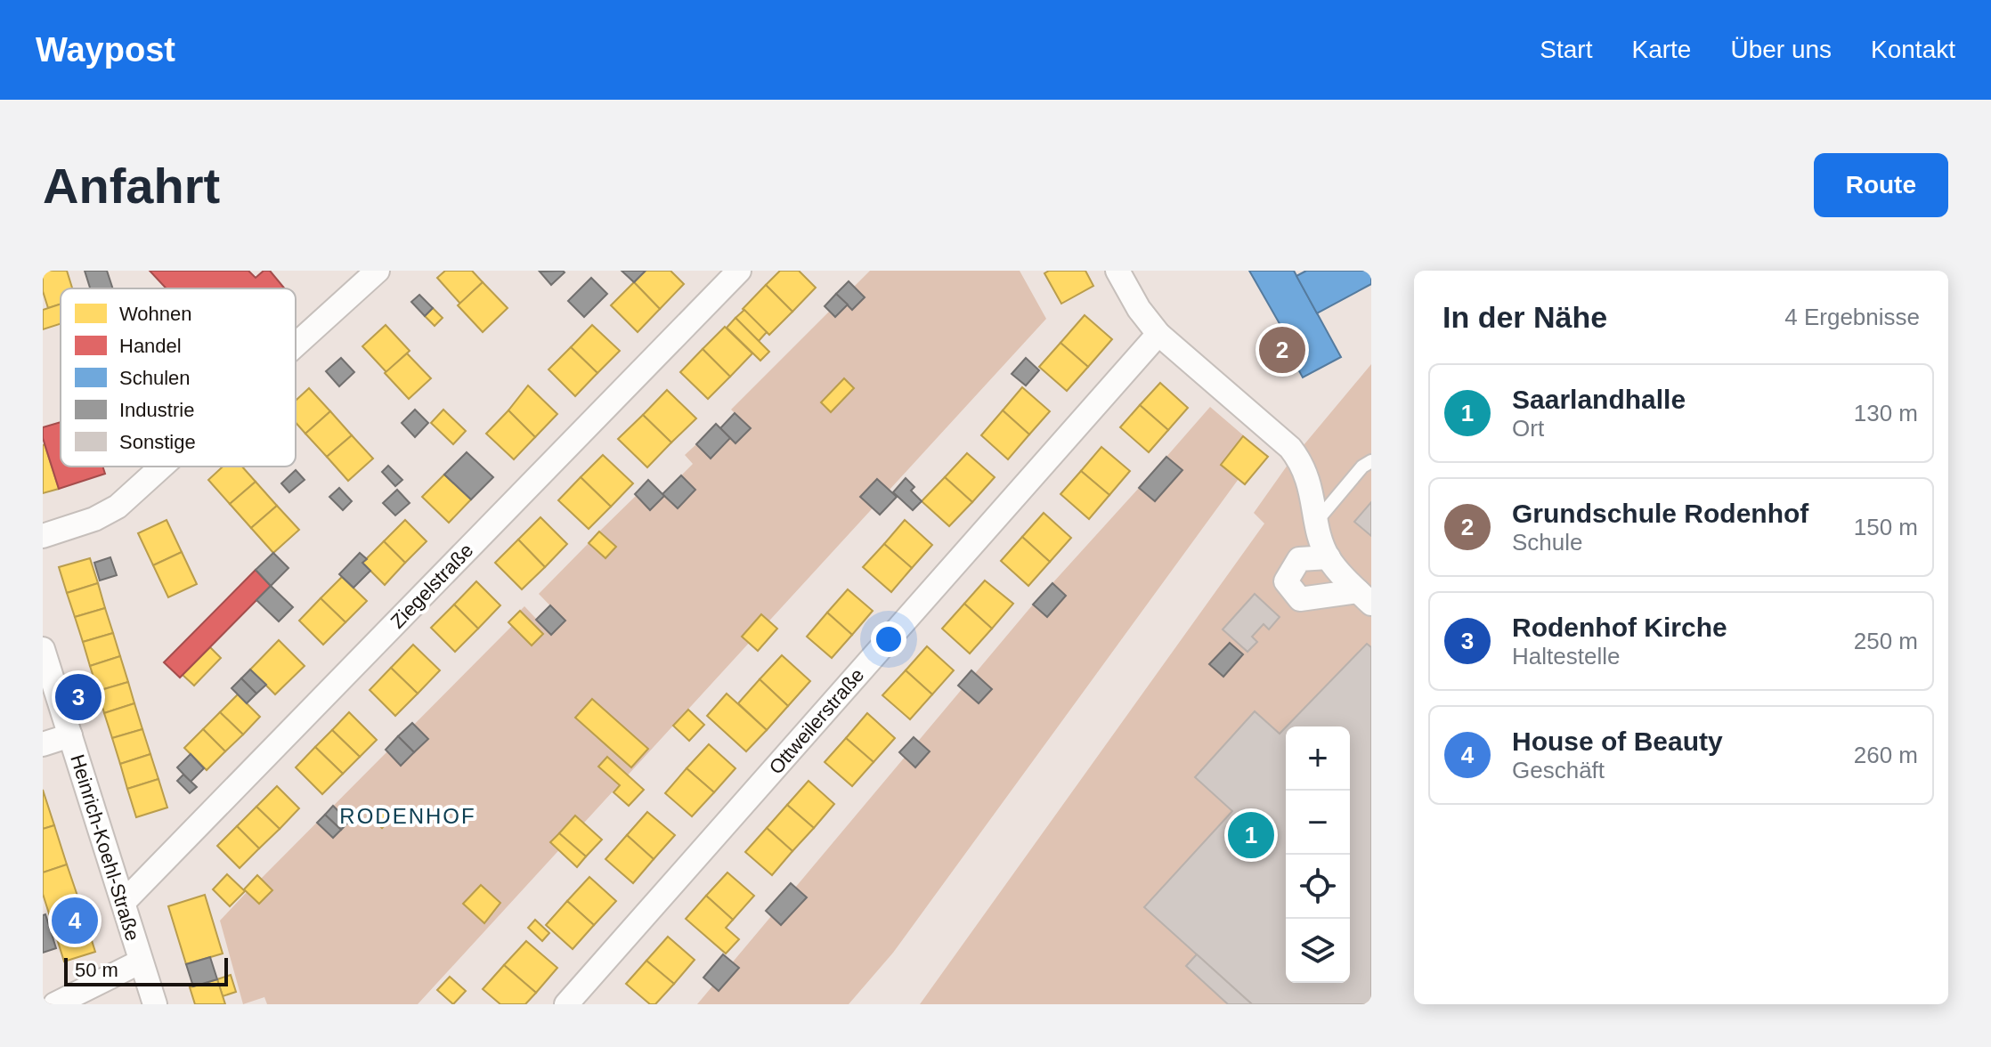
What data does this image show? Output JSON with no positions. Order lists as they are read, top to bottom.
{
  "streets": {
    "street": ["Ziegelstraße", "Ottweilerstraße", "Heinrich-Koehl-Straße"]
  },
  "crossings": [
    ["Ziegelstraße", "Heinrich-Koehl-Straße"]
  ],
  "districts": ["RODENHOF"],
  "legend": [
    "Wohnen",
    "Handel",
    "Schulen",
    "Industrie",
    "Sonstige"
  ],
  "scale_bar": "50 m",
  "page": {
    "header": "Waypost",
    "nav": [
      "Start",
      "Karte",
      "Über uns",
      "Kontakt"
    ],
    "buttons": "Route",
    "title": "Anfahrt",
    "heading": ["In der Nähe", "4 Ergebnisse"],
    "pins": [
      "2",
      "3",
      "1",
      "4"
    ],
    "list": [
      {
        "mark": "1",
        "name": "Saarlandhalle",
        "note": "Ort",
        "value": "130 m"
      },
      {
        "mark": "2",
        "name": "Grundschule Rodenhof",
        "note": "Schule",
        "value": "150 m"
      },
      {
        "mark": "3",
        "name": "Rodenhof Kirche",
        "note": "Haltestelle",
        "value": "250 m"
      },
      {
        "mark": "4",
        "name": "House of Beauty",
        "note": "Geschäft",
        "value": "260 m"
      }
    ],
    "map_buttons": ["+", "−"],
    "scale": "50 m"
  }
}
